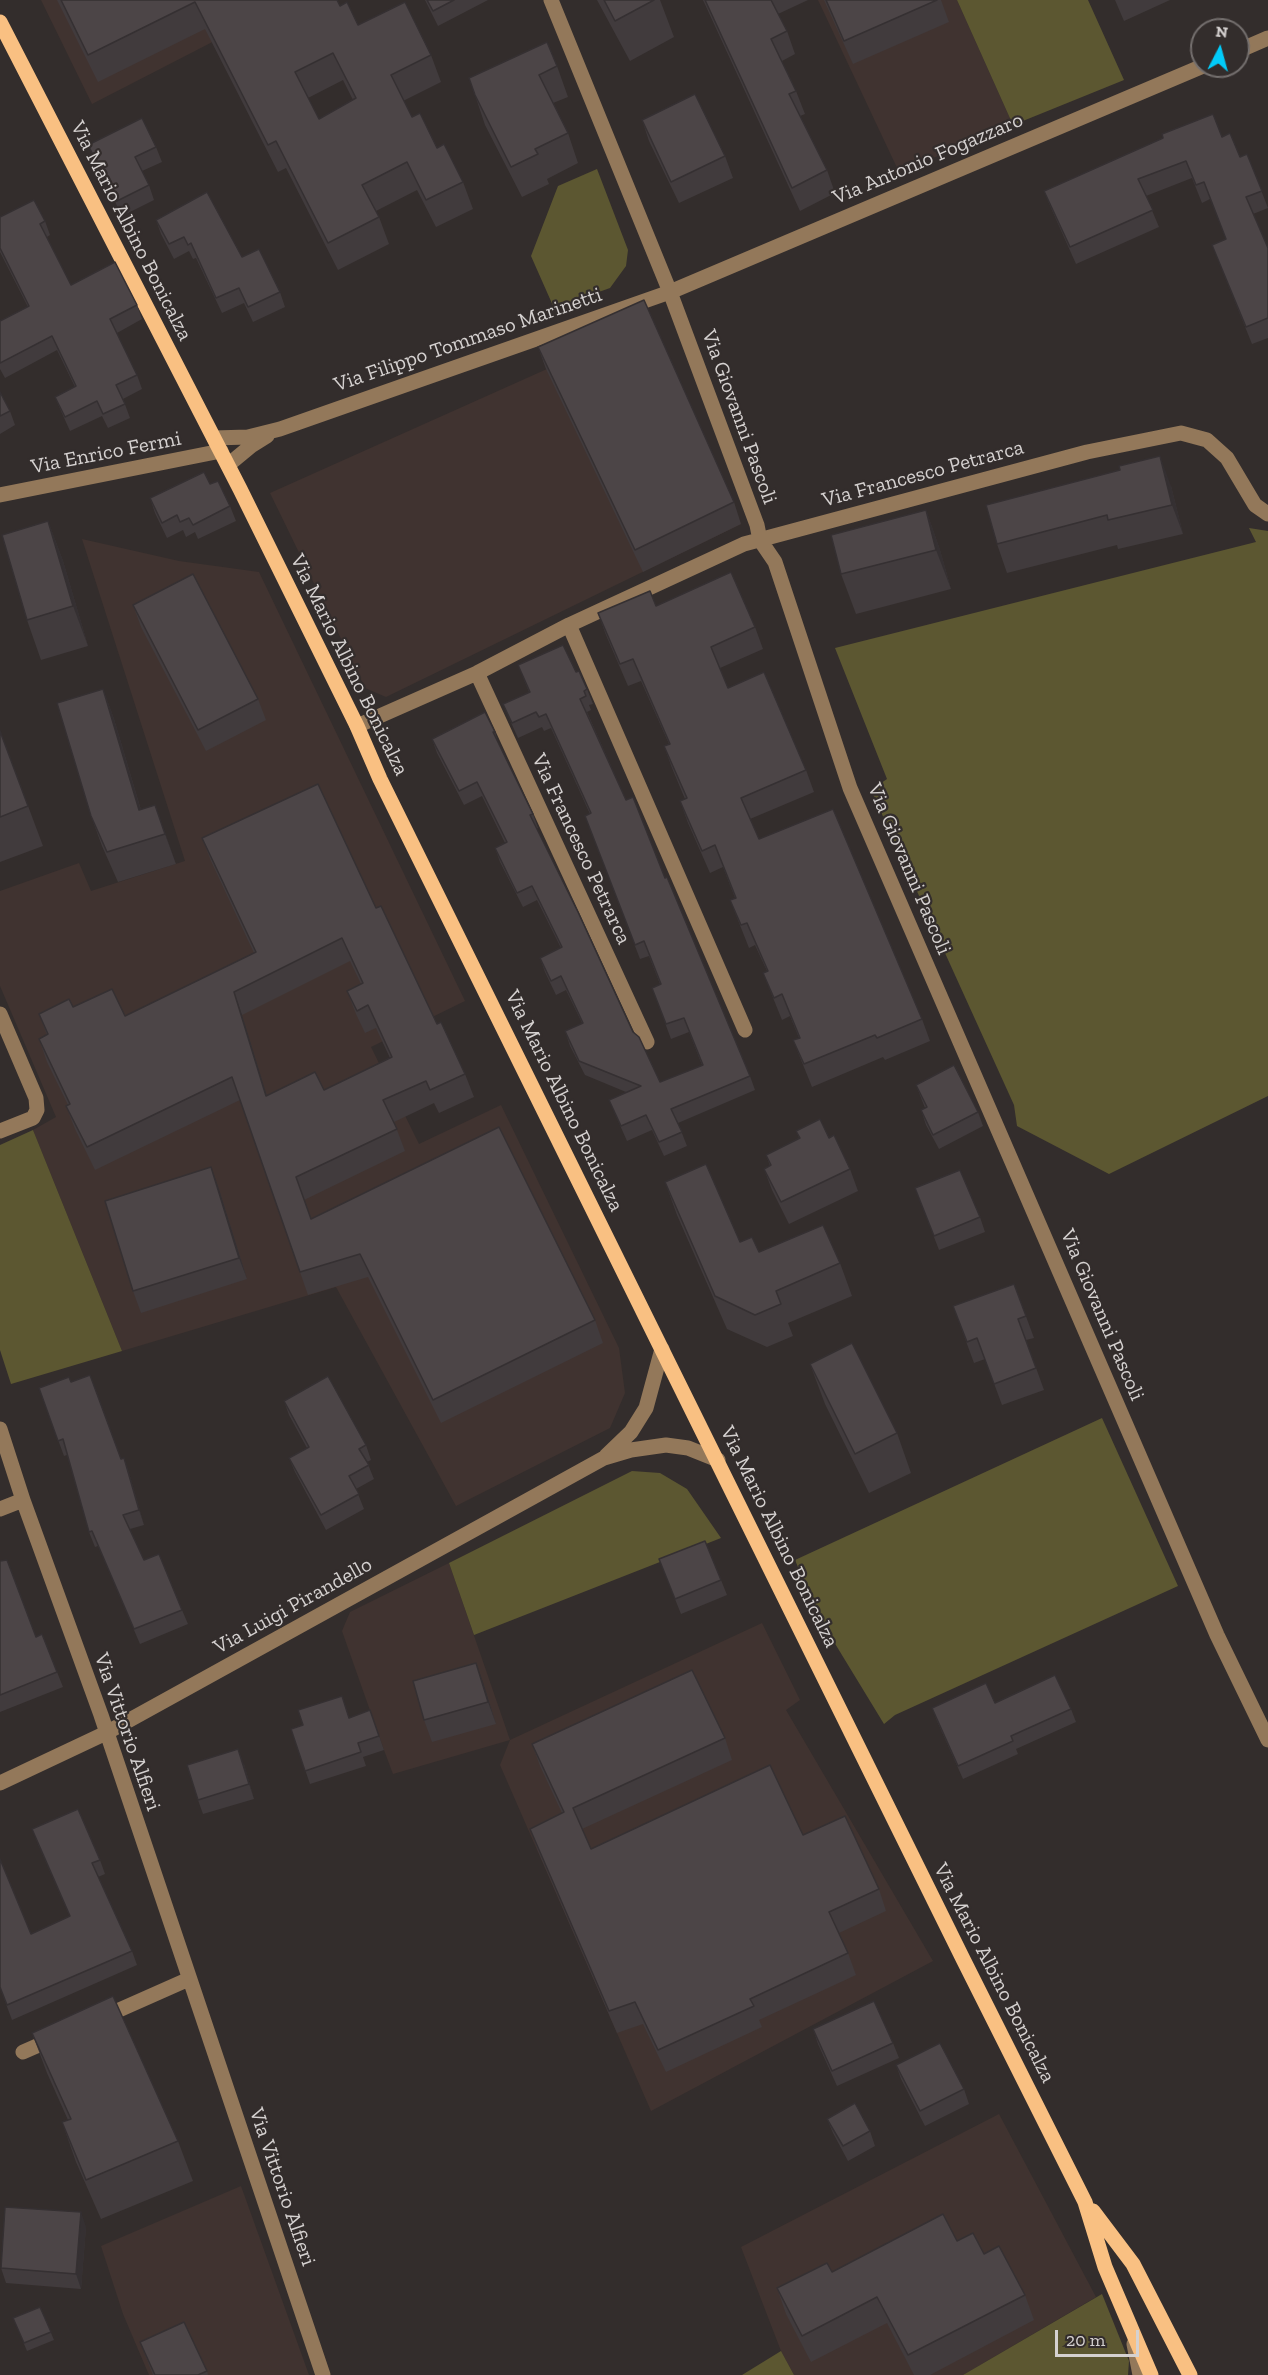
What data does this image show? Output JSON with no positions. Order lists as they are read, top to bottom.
{
  "streets": {
    "main road": ["Via Mario Albino Bonicalza"],
    "street": [
      "Via Antonio Fogazzaro",
      "Via Filippo Tommaso Marinetti",
      "Via Giovanni Pascoli",
      "Via Enrico Fermi",
      "Via Francesco Petrarca",
      "Via Luigi Pirandello",
      "Via Vittorio Alfieri"
    ]
  },
  "crossings": [
    ["Via Antonio Fogazzaro", "Via Filippo Tommaso Marinetti"],
    ["Via Antonio Fogazzaro", "Via Giovanni Pascoli"],
    ["Via Mario Albino Bonicalza", "Via Filippo Tommaso Marinetti"],
    ["Via Mario Albino Bonicalza", "Via Enrico Fermi"],
    ["Via Mario Albino Bonicalza", "Via Francesco Petrarca"],
    ["Via Mario Albino Bonicalza", "Via Luigi Pirandello"],
    ["Via Filippo Tommaso Marinetti", "Via Giovanni Pascoli"],
    ["Via Filippo Tommaso Marinetti", "Via Enrico Fermi"],
    ["Via Giovanni Pascoli", "Via Francesco Petrarca"],
    ["Via Luigi Pirandello", "Via Vittorio Alfieri"]
  ],
  "scale_bar": "20 m",
  "north": "top"
}
